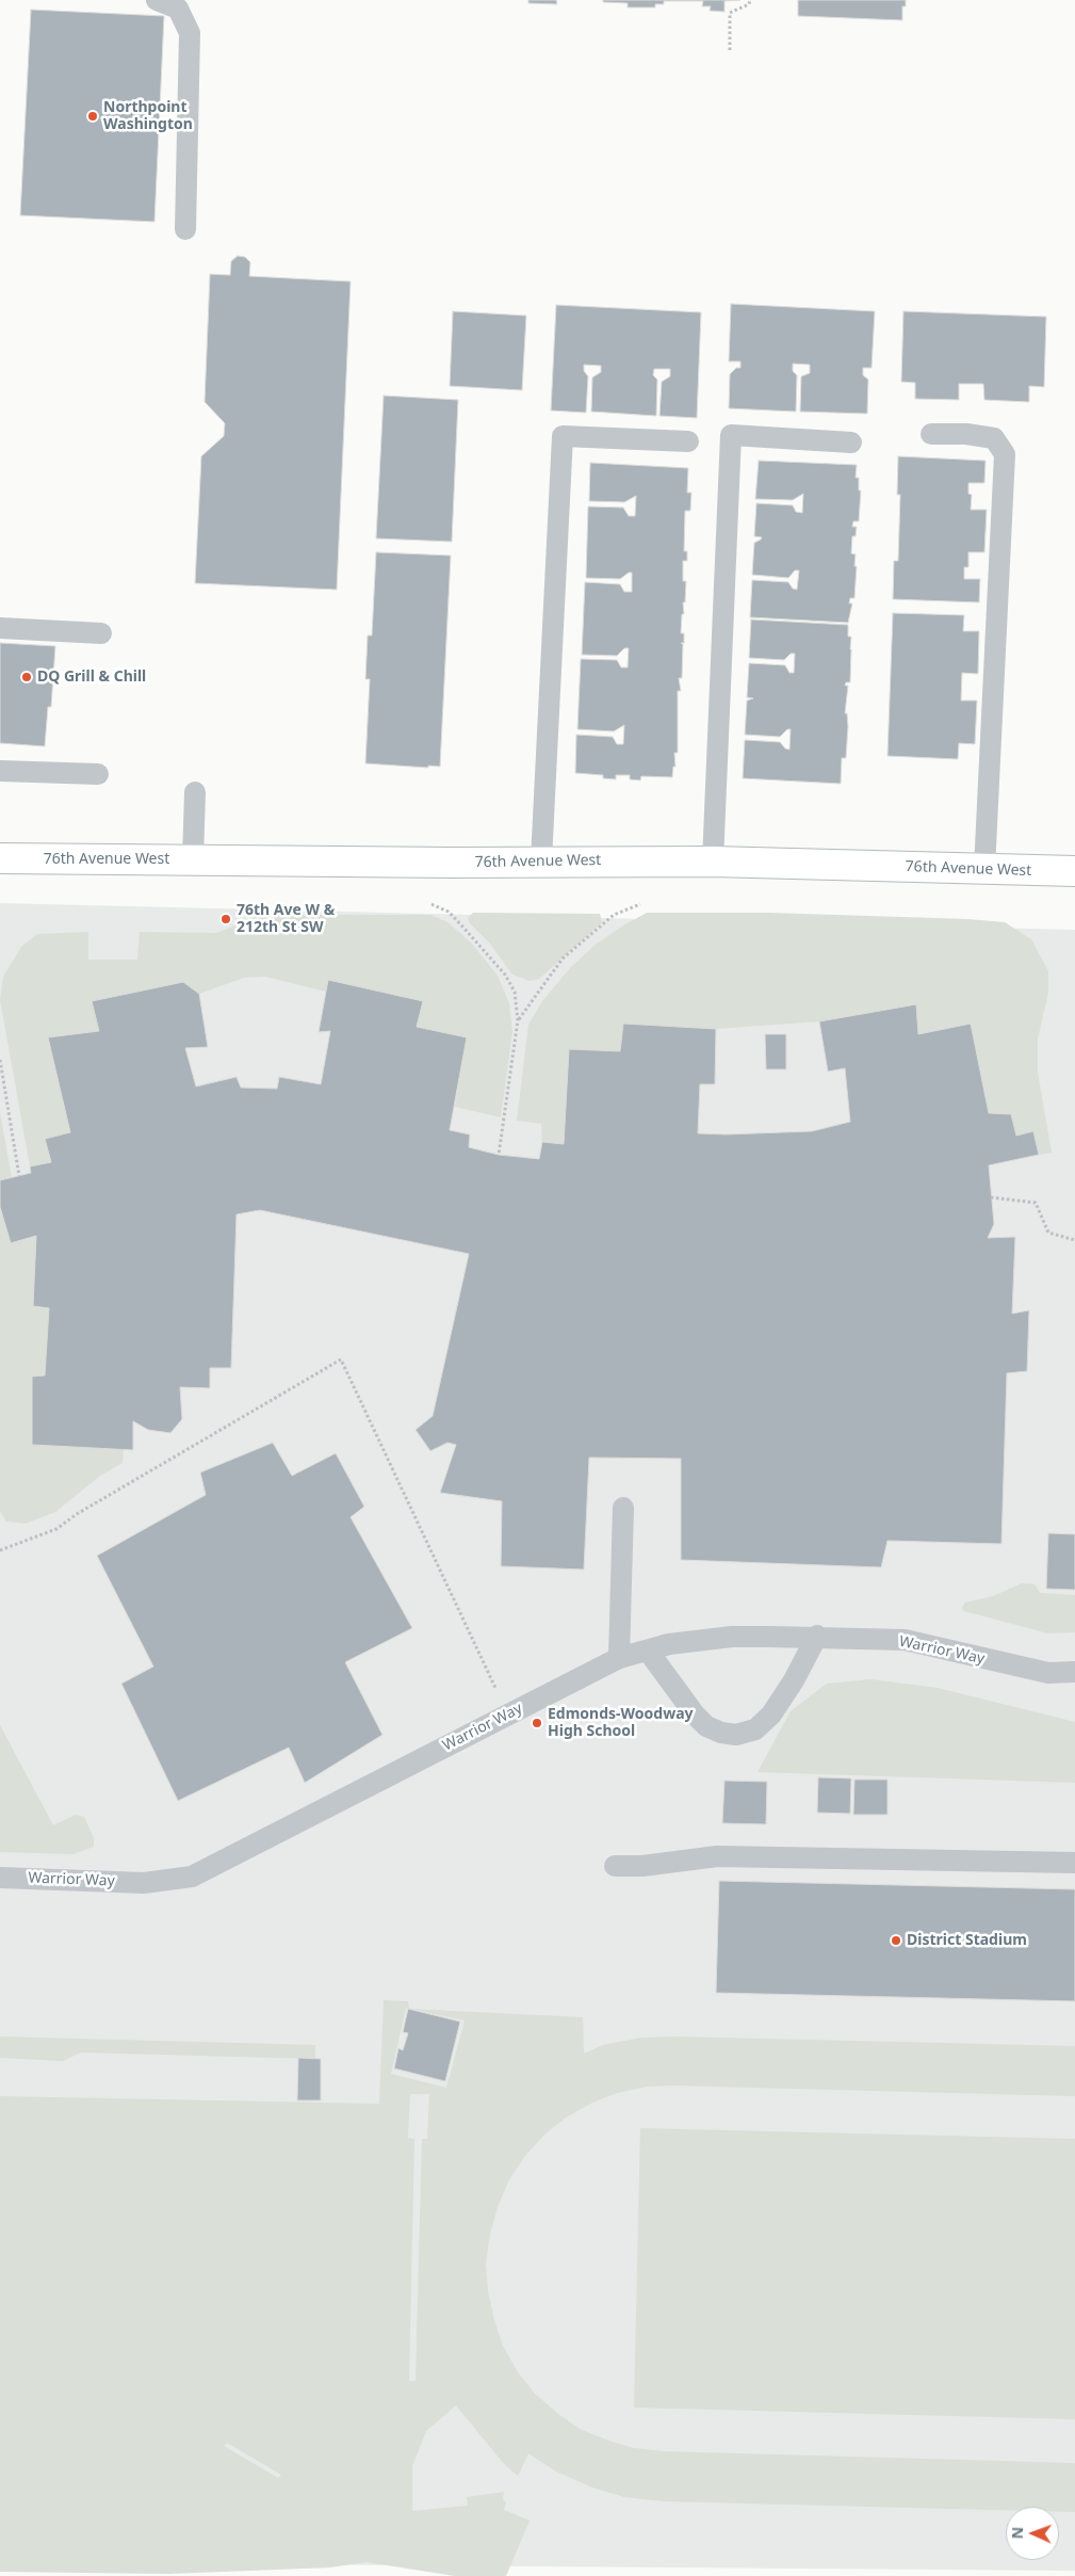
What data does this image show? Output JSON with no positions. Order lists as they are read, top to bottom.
{
  "streets": {
    "street": ["76th Avenue West"],
    "lane": ["Warrior Way"]
  },
  "places": [
    "Northpoint Washington",
    "DQ Grill & Chill",
    "76th Ave W & 212th St SW",
    "Edmonds-Woodway High School",
    "District Stadium"
  ],
  "north": "left"
}
